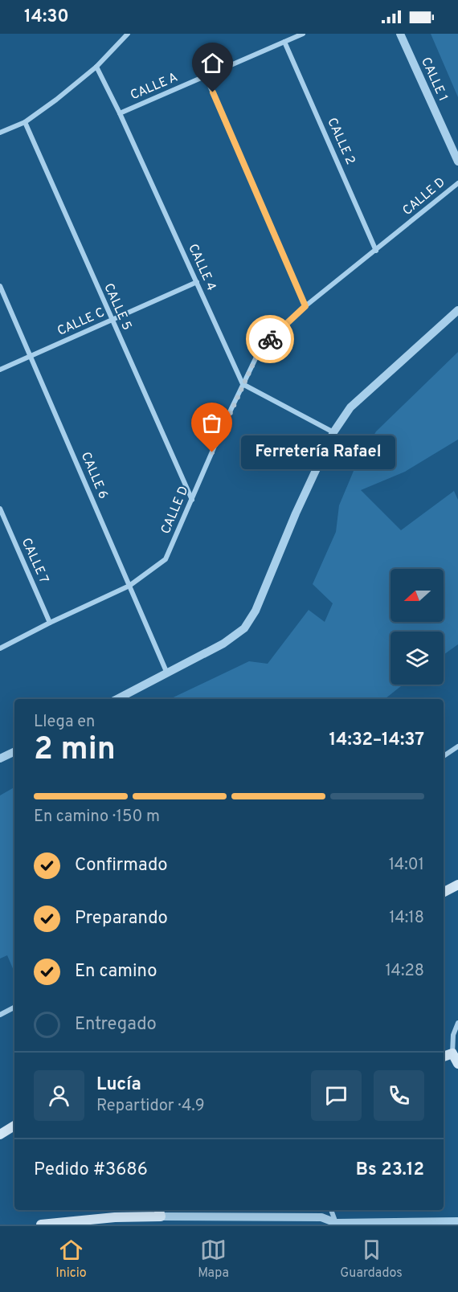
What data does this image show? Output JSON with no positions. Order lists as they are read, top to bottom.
{
  "streets": {
    "street": [
      "CALLE 1",
      "CALLE A",
      "CALLE 2",
      "CALLE D",
      "CALLE 4",
      "CALLE 5",
      "CALLE C",
      "CALLE 6",
      "CALLE 7"
    ]
  },
  "crossings": [
    ["CALLE A", "CALLE 2"],
    ["CALLE A", "CALLE 4"],
    ["CALLE 2", "CALLE D"],
    ["CALLE D", "CALLE 4"],
    ["CALLE D", "CALLE 5"],
    ["CALLE D", "CALLE 6"],
    ["CALLE D", "CALLE 7"],
    ["CALLE 4", "CALLE C"],
    ["CALLE 5", "CALLE C"],
    ["CALLE C", "CALLE 6"]
  ],
  "places": ["Ferretería Rafael"],
  "north": "left",
  "page": {
    "status": "14:30",
    "bubble": "Ferretería Rafael",
    "heading": ["2 min", "Llega en", "14:32–14:37"],
    "panel": [
      "Lucía",
      "Repartidor · 4.9",
      "Pedido #3686",
      "Bs 23.12"
    ],
    "bar": "En camino · 150 m",
    "list": [
      ["Confirmado", "14:01"],
      ["Preparando", "14:18"],
      ["En camino", "14:28"],
      "Entregado"
    ],
    "tabs": ["Inicio", "Mapa", "Guardados"]
  }
}
